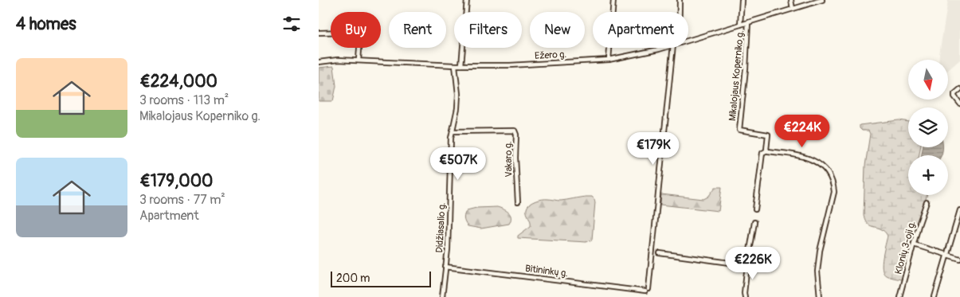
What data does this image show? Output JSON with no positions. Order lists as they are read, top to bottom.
{
  "streets": {
    "street": [
      "Ežero g.",
      "Mikalojaus Koperniko g.",
      "Vakaro g.",
      "Didžiasalio g.",
      "Klonių 3-oji g.",
      "Bitininkų g."
    ]
  },
  "crossings": [
    ["Ežero g.", "Mikalojaus Koperniko g."],
    ["Ežero g.", "Didžiasalio g."],
    ["Vakaro g.", "Didžiasalio g."],
    ["Didžiasalio g.", "Bitininkų g."]
  ],
  "scale_bar": "200 m",
  "north": "bottom",
  "page": {
    "heading": "4 homes",
    "chip": [
      "Buy",
      "Rent",
      "Filters",
      "New",
      "Apartment"
    ],
    "list": [
      {
        "name": "€224,000",
        "note": "3 rooms · 113 m² · Mikalojaus Koperniko g."
      },
      {
        "name": "€179,000",
        "note": "3 rooms · 77 m² · Apartment"
      }
    ],
    "map_buttons": "+",
    "price": [
      "€224K",
      "€179K",
      "€507K",
      "€226K"
    ],
    "scale": "200 m"
  }
}
